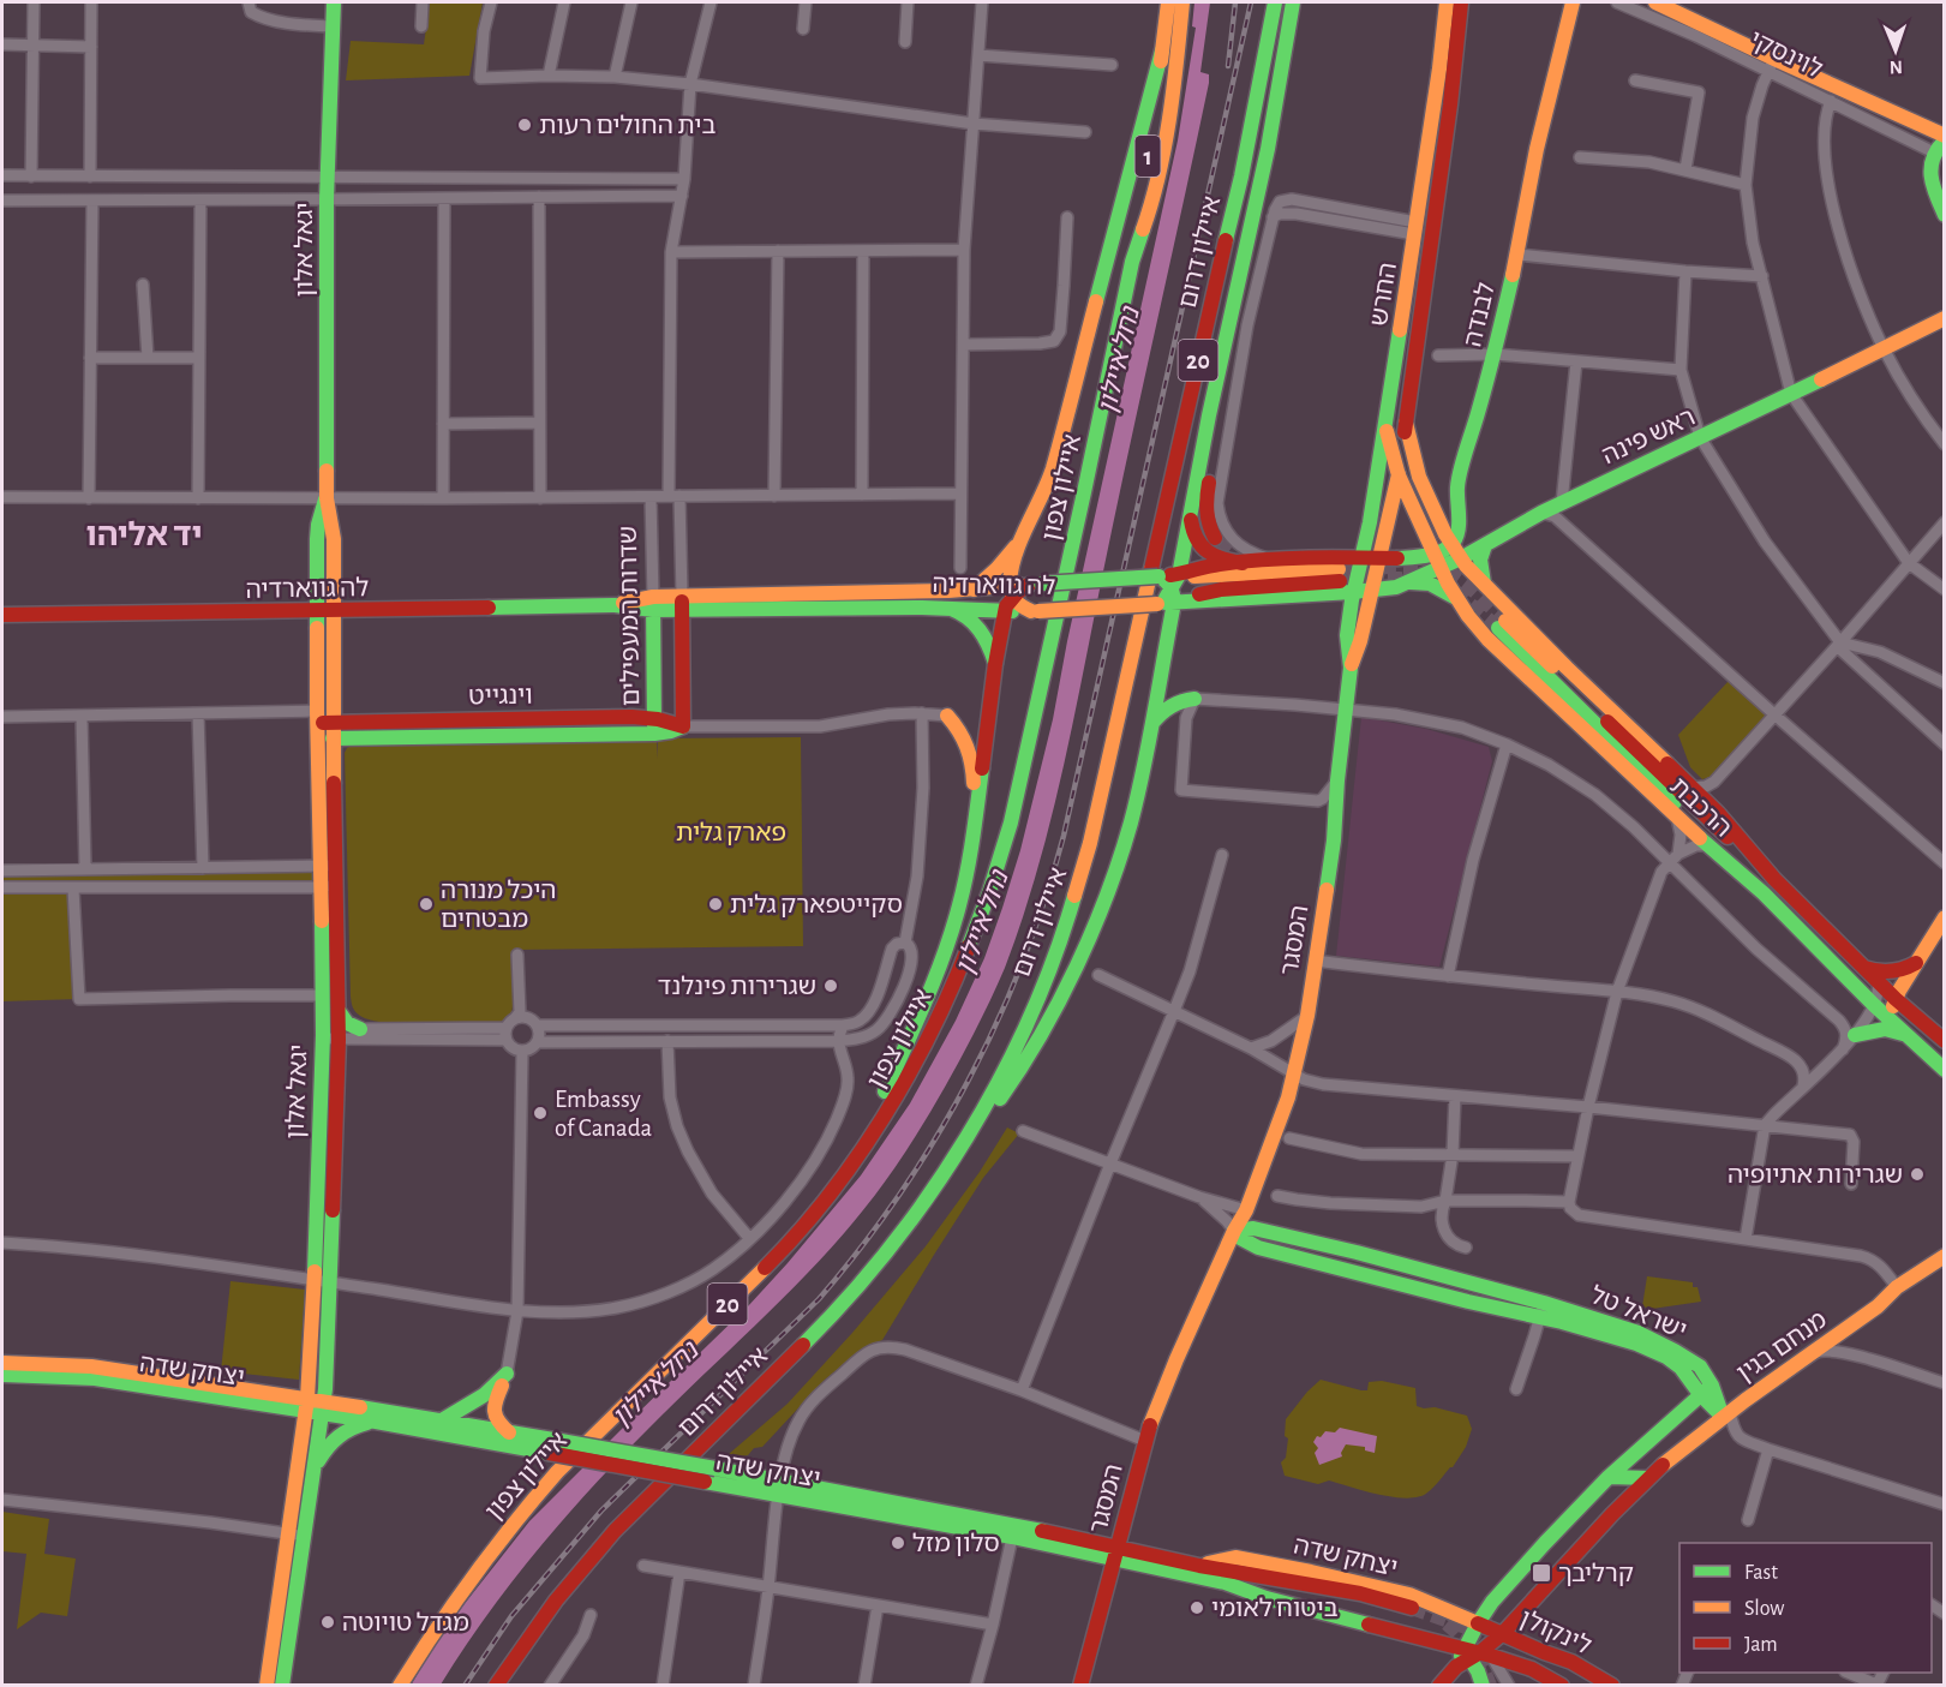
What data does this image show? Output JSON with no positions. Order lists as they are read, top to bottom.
{
  "streets": {
    "main road": [
      "לוינסקי",
      "1",
      "יגאל אלון",
      "איילון דרום",
      "החרש",
      "לבנדה",
      "20",
      "ראש פינה",
      "איילון צפון",
      "לה גווארדיה",
      "שדרות המעפילים",
      "וינגייט",
      "הרכבת",
      "המסגר",
      "ישראל טל",
      "מנחם בגין",
      "יצחק שדה",
      "לינקולן"
    ]
  },
  "crossings": [
    ["1", "איילון צפון"],
    ["יגאל אלון", "לה גווארדיה"],
    ["יגאל אלון", "וינגייט"],
    ["יגאל אלון", "יצחק שדה"],
    ["החרש", "ראש פינה"],
    ["החרש", "הרכבת"],
    ["החרש", "המסגר"],
    ["לבנדה", "ראש פינה"],
    ["לבנדה", "הרכבת"],
    ["ראש פינה", "הרכבת"],
    ["ראש פינה", "המסגר"],
    ["לה גווארדיה", "שדרות המעפילים"],
    ["שדרות המעפילים", "וינגייט"],
    ["המסגר", "ישראל טל"],
    ["המסגר", "יצחק שדה"],
    ["ישראל טל", "מנחם בגין"],
    ["מנחם בגין", "יצחק שדה"],
    ["מנחם בגין", "לינקולן"],
    ["יצחק שדה", "לינקולן"]
  ],
  "districts": ["יד אליהו"],
  "water": ["נחל איילון"],
  "parks": ["פארק גלית"],
  "places": {
    "other": [
      "בית החולים רעות",
      "היכל מנורה מבטחים",
      "סקייטפארק גלית",
      "שגרירות פינלנד",
      "Embassy of Canada",
      "שגרירות אתיופיה",
      "סלון מזל",
      "ביטוח לאומי",
      "מגדל טויוטה"
    ],
    "transit": ["קרליבך"]
  },
  "legend": ["Fast", "Slow", "Jam"],
  "north": "bottom"
}
